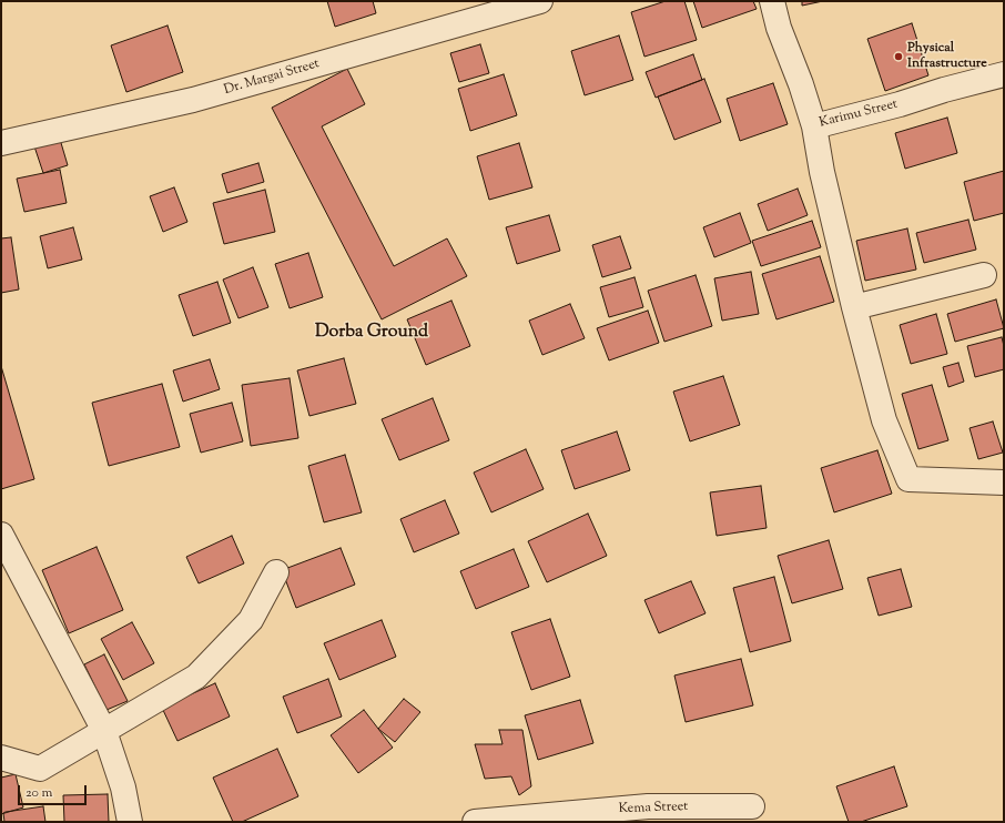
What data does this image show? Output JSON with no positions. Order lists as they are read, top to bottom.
{
  "streets": {
    "street": ["Dr. Margai Street", "Karimu Street", "Kema Street"]
  },
  "districts": ["Dorba Ground"],
  "places": ["Physical Infrastructure"],
  "scale_bar": "20 m"
}
